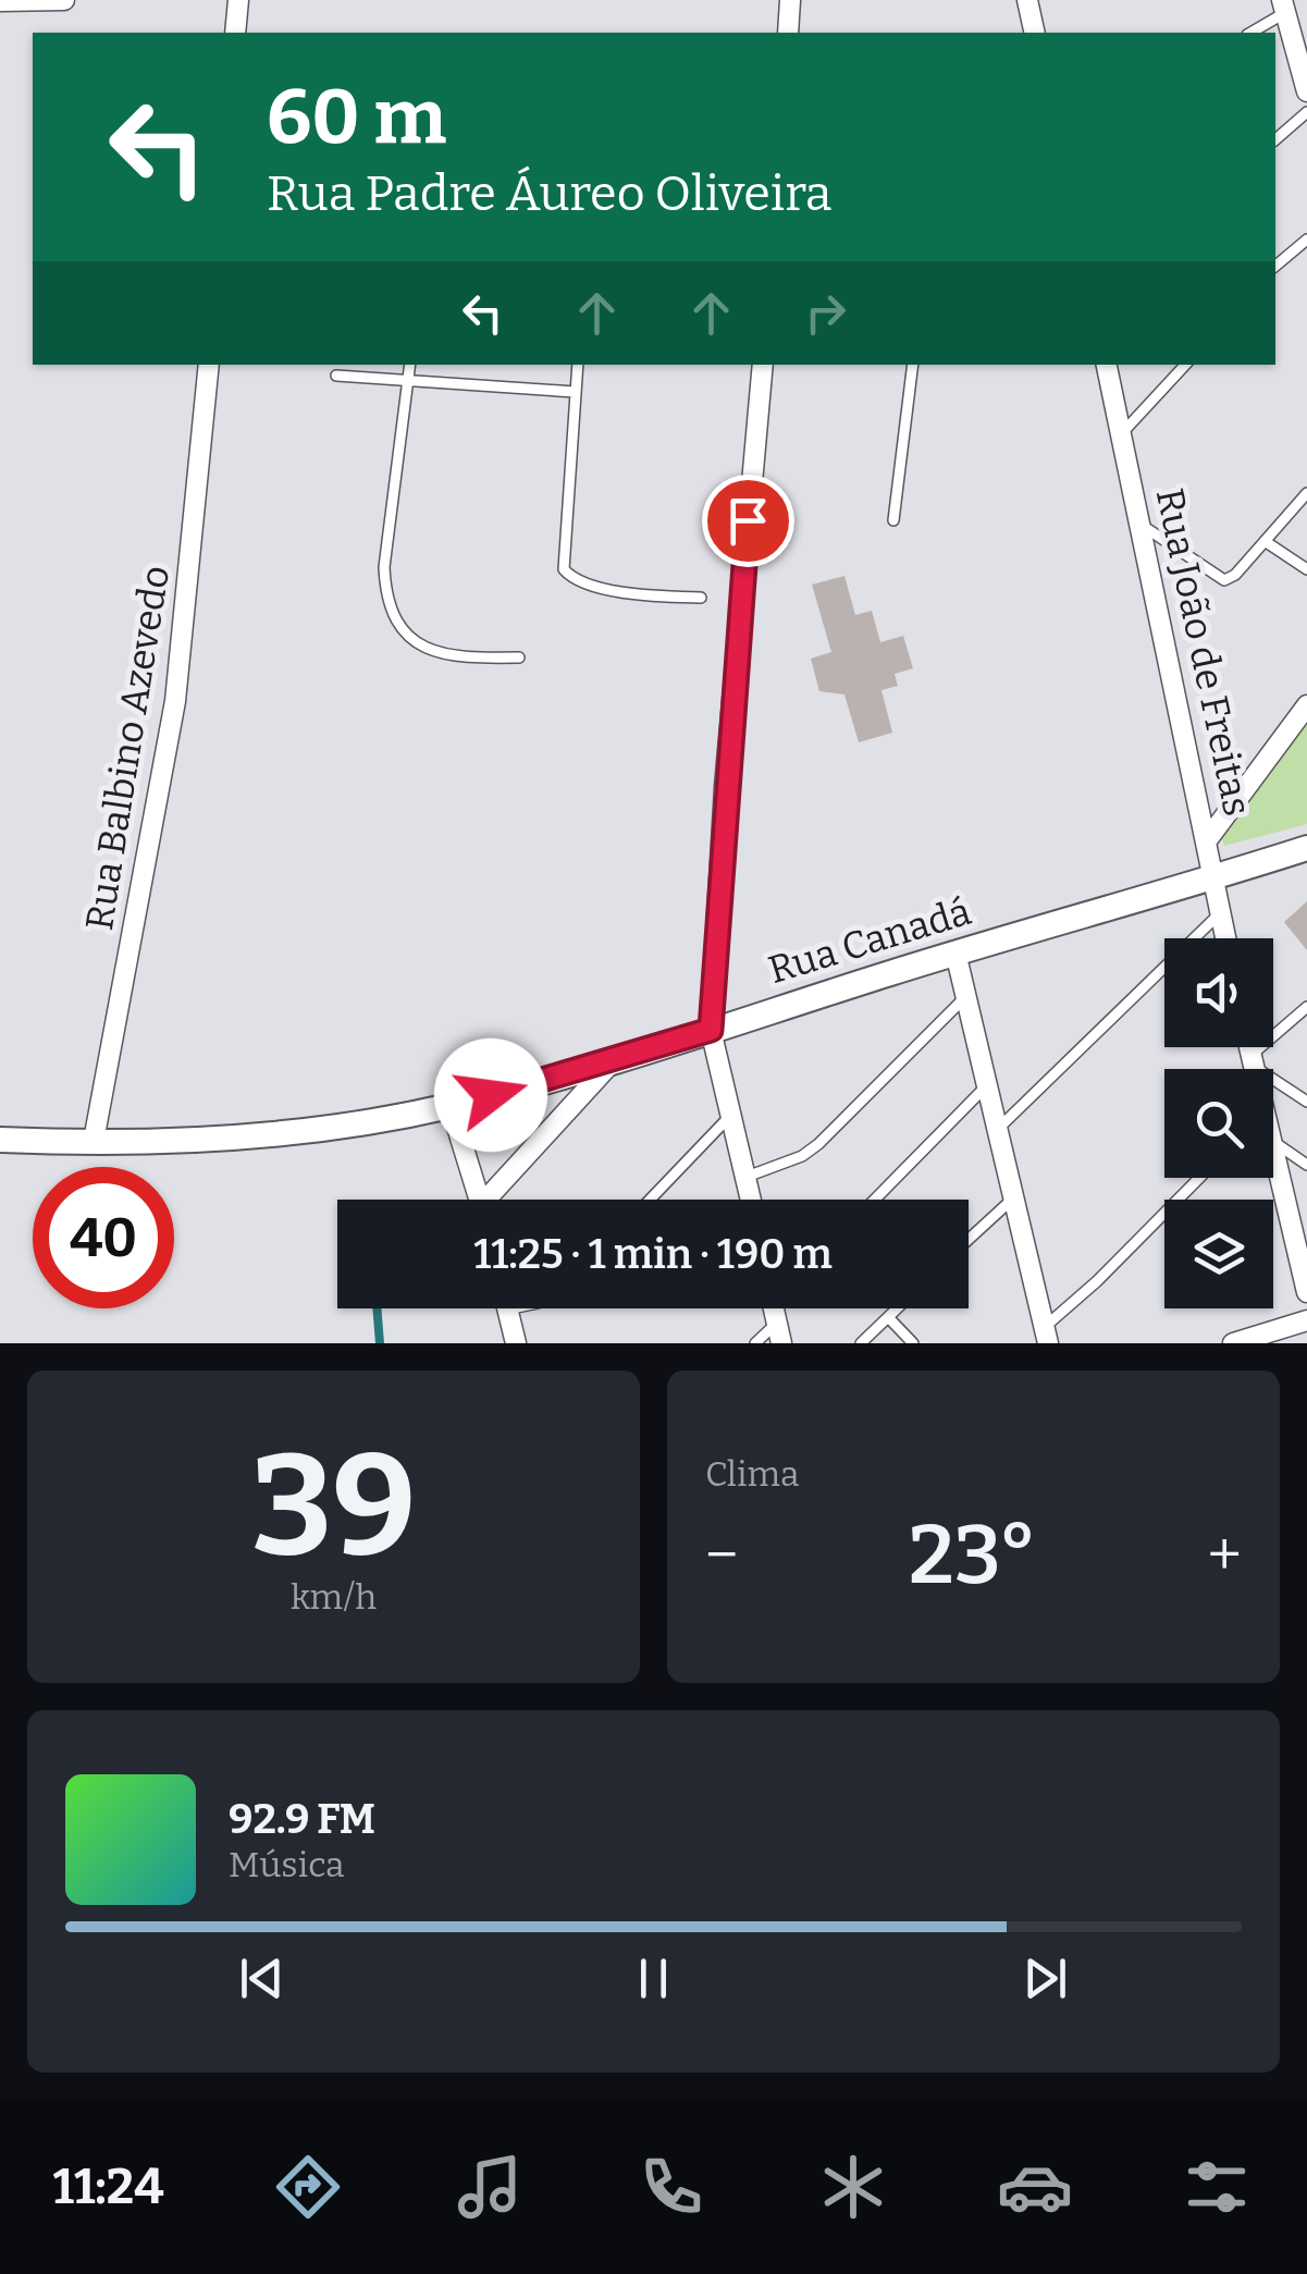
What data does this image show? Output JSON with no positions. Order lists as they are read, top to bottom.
{
  "streets": {
    "street": ["Rua João de Freitas", "Rua Balbino Azevedo", "Rua Canadá"]
  },
  "crossings": [
    ["Rua João de Freitas", "Rua Canadá"],
    ["Rua Balbino Azevedo", "Rua Canadá"]
  ],
  "page": {
    "turn": ["60 m", "Rua Padre Áureo Oliveira"],
    "limit": "40",
    "trip": "11:25 · 1 min · 190 m",
    "tile": [
      ["39", "km/h"],
      "Clima"
    ],
    "heat": ["−", "23°", "+"],
    "song": ["92.9 FM", "Música"],
    "tabs": "11:24"
  }
}
